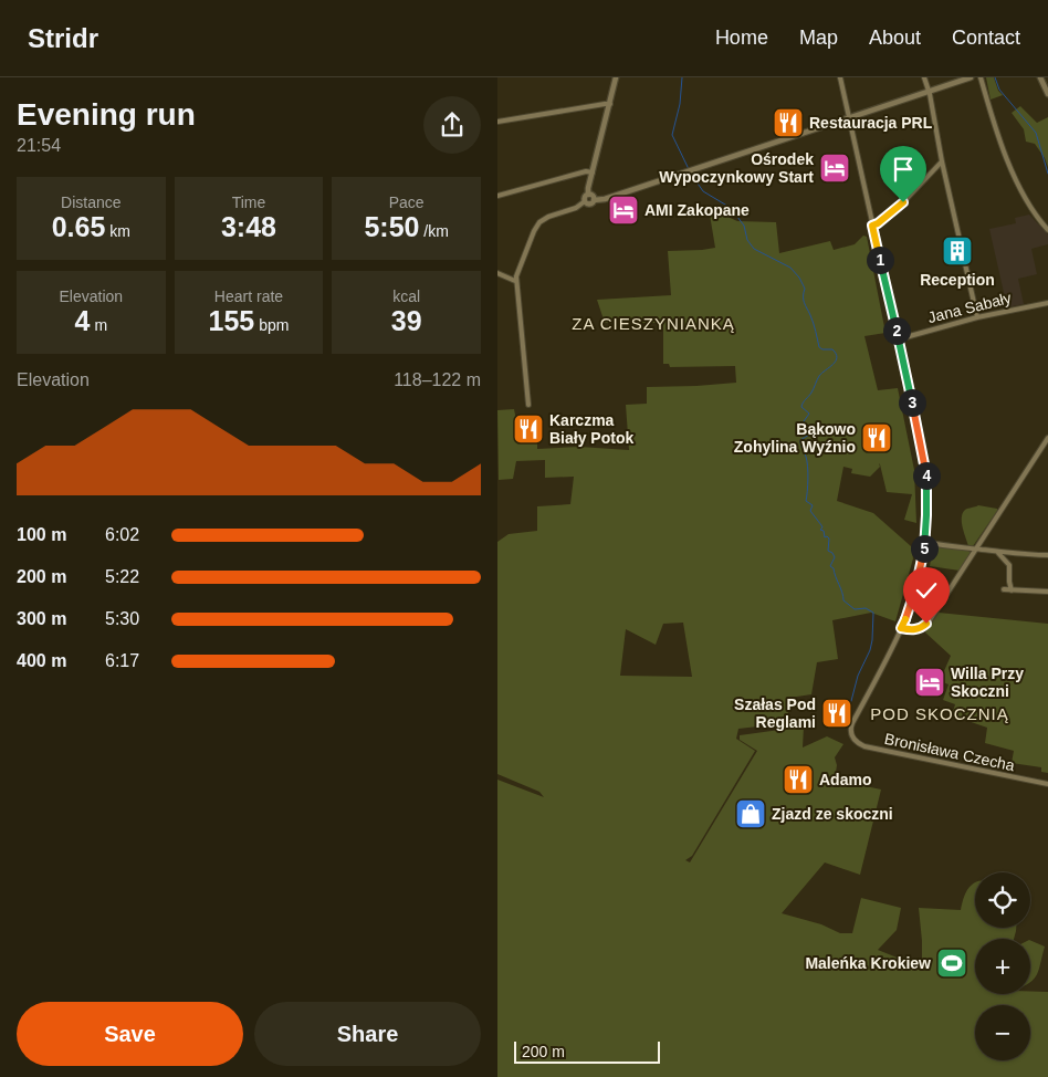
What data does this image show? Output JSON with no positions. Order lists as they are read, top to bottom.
{
  "streets": {
    "street": ["Jana Sabały", "Bronisława Czecha"]
  },
  "districts": ["ZA CIESZYNIANKĄ", "POD SKOCZNIĄ"],
  "places": {
    "restaurant": [
      "Restauracja PRL",
      "Karczma Biały Potok",
      "Bąkowo Zohylina Wyźnio",
      "Szałas Pod Reglami",
      "Adamo"
    ],
    "hotel": ["Ośrodek Wypoczynkowy Start", "AMI Zakopane", "Willa Przy Skoczni"],
    "building": ["Reception"],
    "shop": ["Zjazd ze skoczni"],
    "sports": ["Maleńka Krokiew"]
  },
  "scale_bar": "200 m",
  "page": {
    "header": "Stridr",
    "nav": [
      "Home",
      "Map",
      "About",
      "Contact"
    ],
    "heading": ["Evening run", "21:54"],
    "stats": [
      ["Distance", "0.65 km"],
      ["Time", "3:48"],
      ["Pace", "5:50 /km"],
      ["Elevation", "4 m"],
      ["Heart rate", "155 bpm"],
      ["kcal", "39"]
    ],
    "pins": [
      "1",
      "2",
      "3",
      "4",
      "5"
    ],
    "chart": ["Elevation", "118–122 m"],
    "list": [
      {
        "name": "100 m",
        "note": "6:02"
      },
      {
        "name": "200 m",
        "note": "5:22"
      },
      {
        "name": "300 m",
        "note": "5:30"
      },
      {
        "name": "400 m",
        "note": "6:17"
      }
    ],
    "map_buttons": ["+", "−"],
    "buttons": ["Save", "Share"],
    "scale": "200 m"
  }
}
